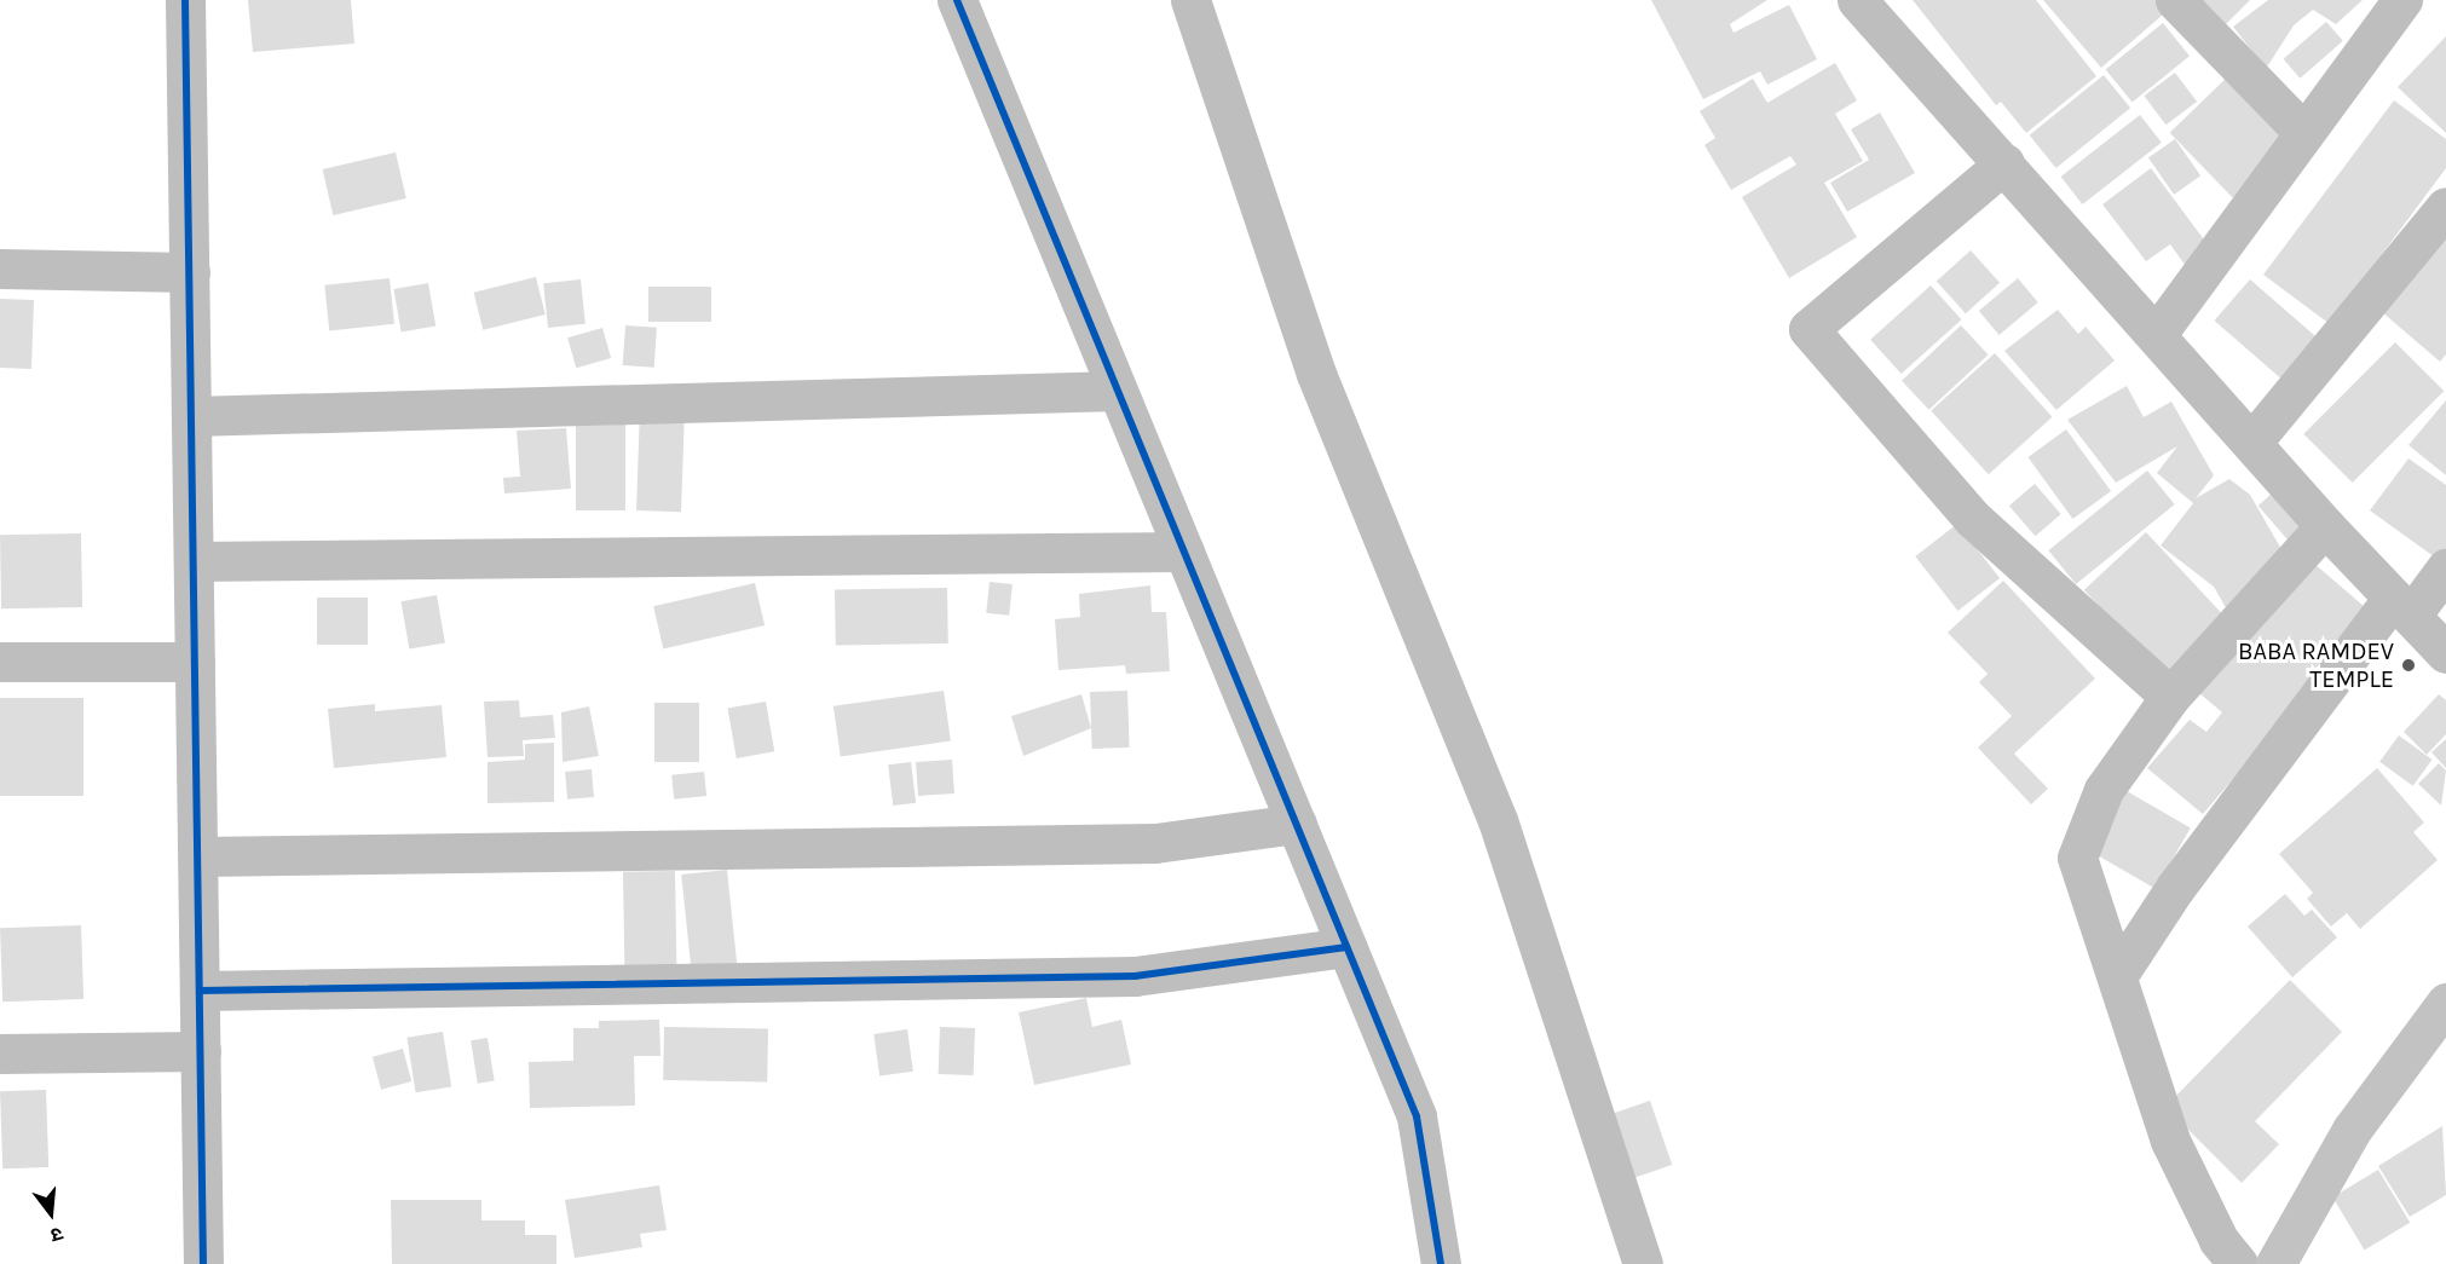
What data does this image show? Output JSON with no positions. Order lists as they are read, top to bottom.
{
  "places": ["BABA RAMDEV TEMPLE"],
  "north": "bottom"
}
